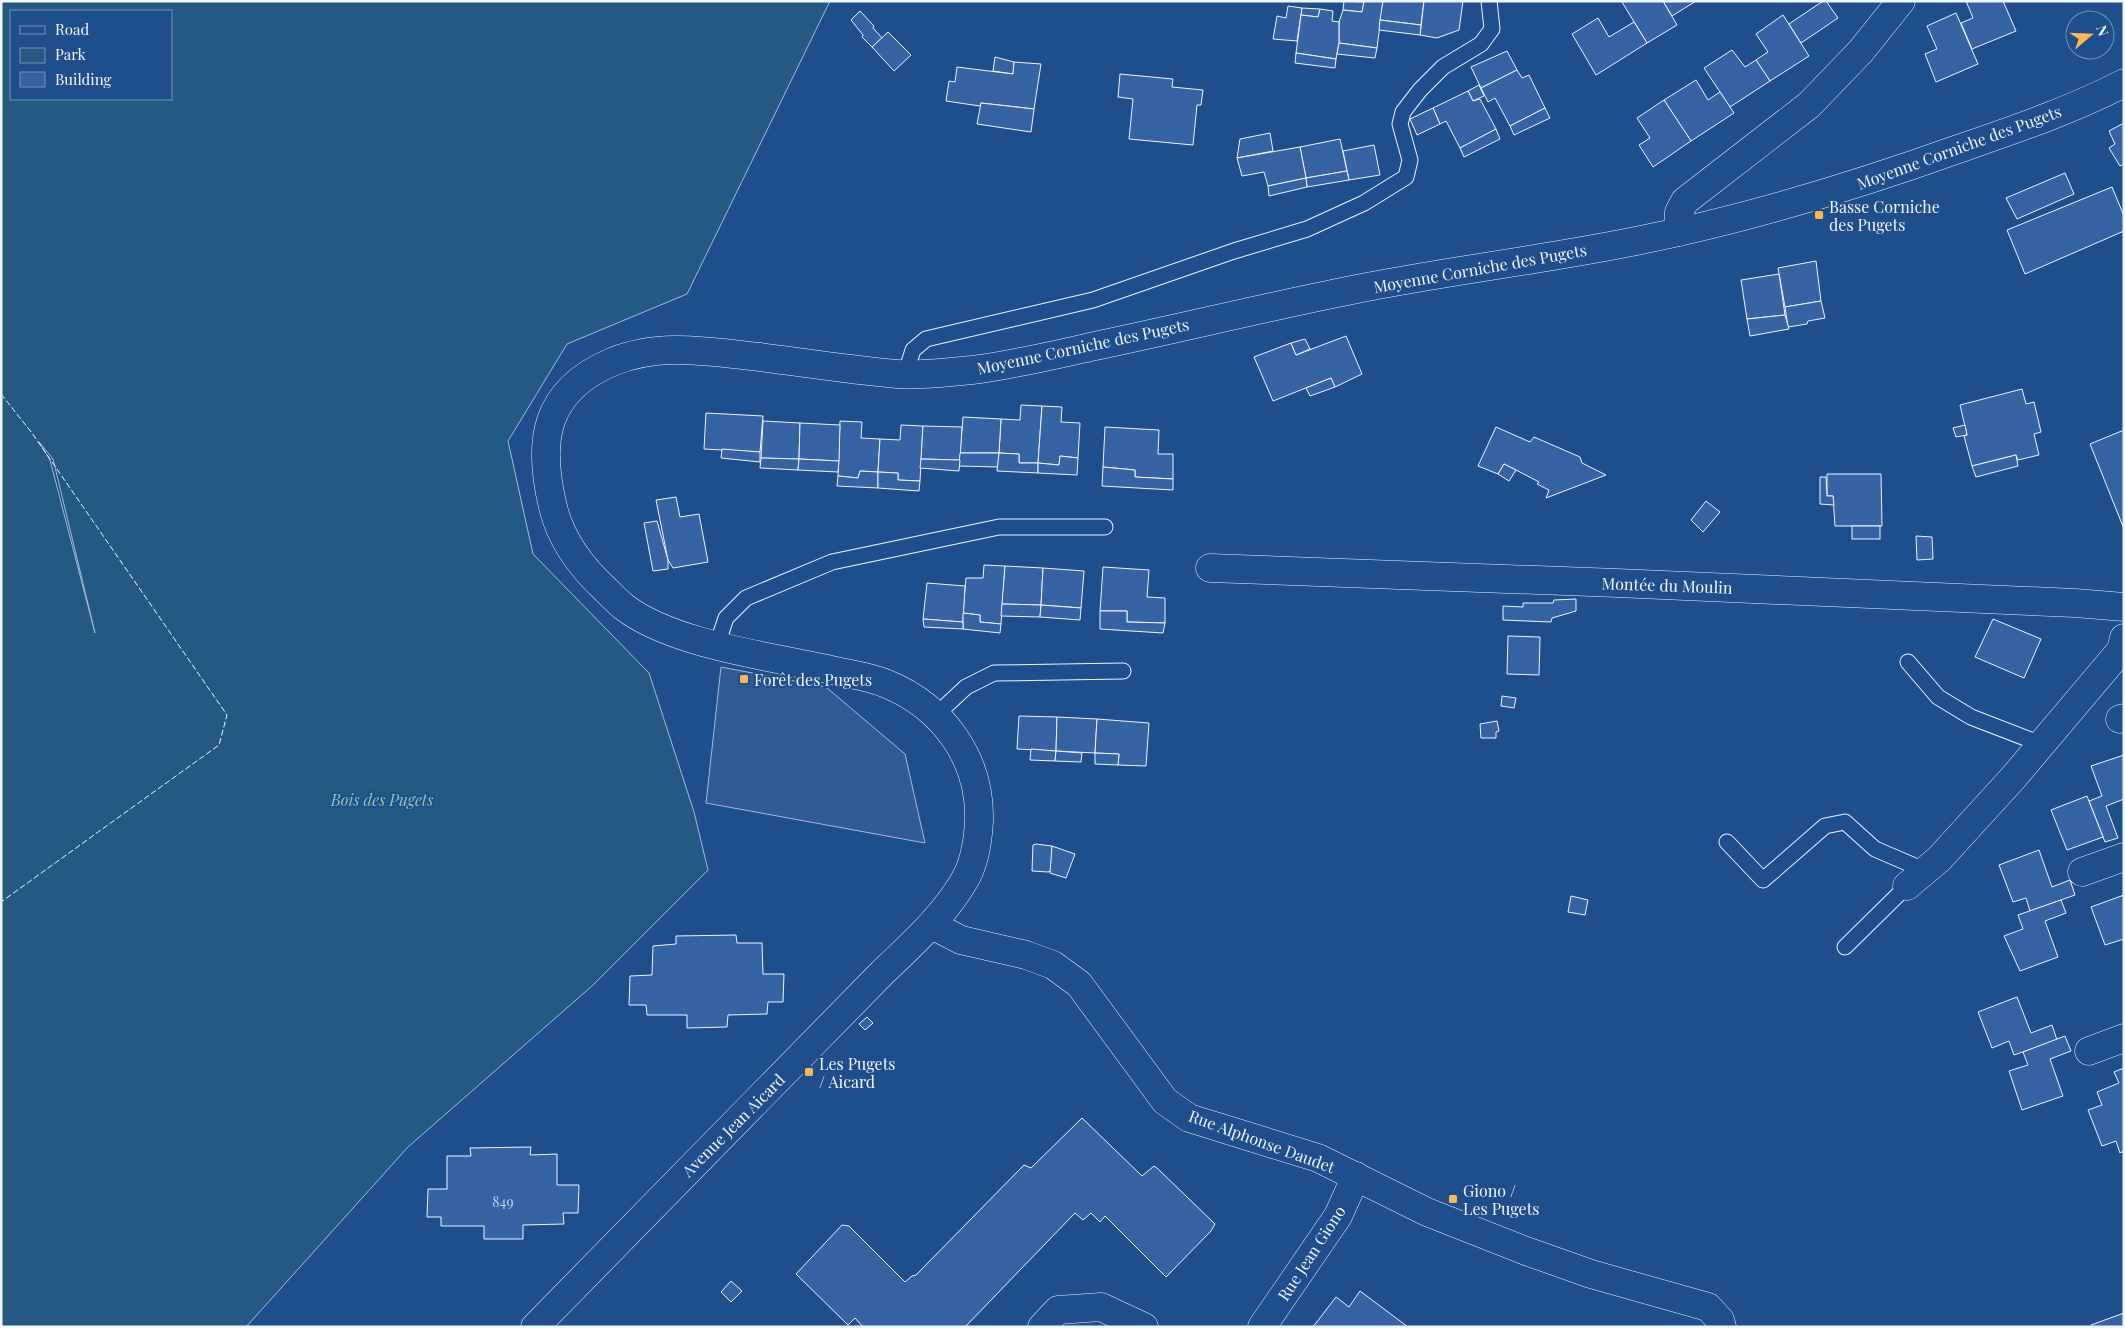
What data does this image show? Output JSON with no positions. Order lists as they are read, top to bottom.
{
  "streets": {
    "street": [
      "Moyenne Corniche des Pugets",
      "Montée du Moulin",
      "Avenue Jean Aicard",
      "Rue Alphonse Daudet",
      "Rue Jean Giono"
    ]
  },
  "crossings": [
    ["Moyenne Corniche des Pugets", "Avenue Jean Aicard"],
    ["Moyenne Corniche des Pugets", "Rue Alphonse Daudet"],
    ["Avenue Jean Aicard", "Rue Alphonse Daudet"],
    ["Rue Alphonse Daudet", "Rue Jean Giono"]
  ],
  "parks": ["Bois des Pugets"],
  "places": {
    "transit": [
      "Basse Corniche des Pugets",
      "Forêt des Pugets",
      "Les Pugets / Aicard",
      "Giono / Les Pugets"
    ]
  },
  "house_numbers": ["849"],
  "legend": ["Road", "Park", "Building"],
  "north": "right"
}
